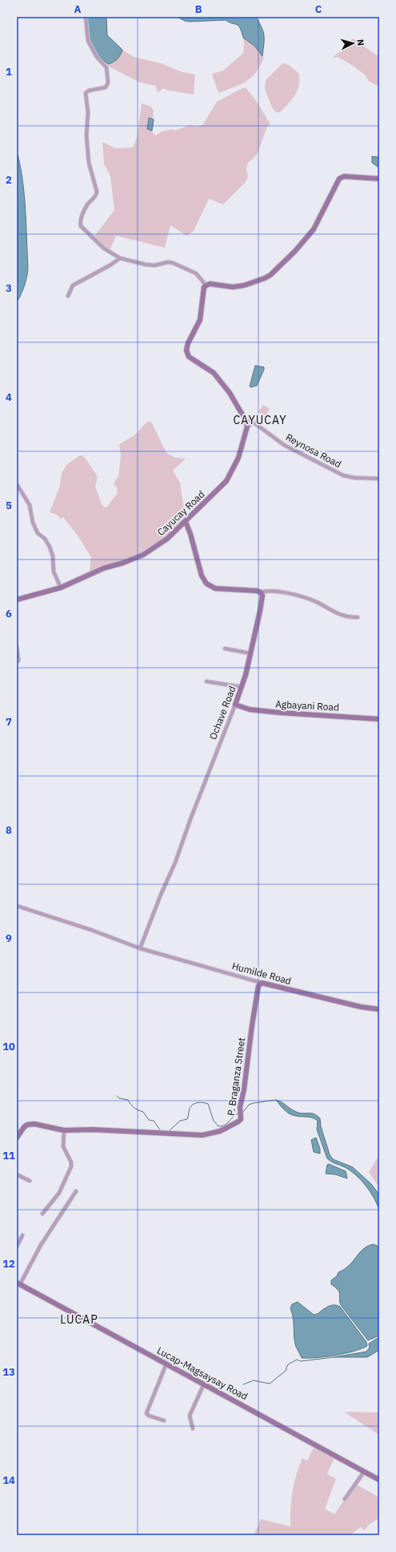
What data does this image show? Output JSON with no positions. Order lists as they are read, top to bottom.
{
  "streets": {
    "street": [
      "Reynosa Road",
      "Cayucay Road",
      "Agbayani Road",
      "Ochave Road",
      "Humilde Road",
      "P. Braganza Street",
      "Lucap-Magsaysay Road"
    ]
  },
  "crossings": [
    ["Agbayani Road", "Ochave Road"],
    ["Ochave Road", "Humilde Road"],
    ["Humilde Road", "P. Braganza Street"]
  ],
  "districts": ["CAYUCAY", "LUCAP"],
  "north": "right",
  "grid": {
    "columns": ["A", "B", "C"],
    "rows": [
      "1",
      "2",
      "3",
      "4",
      "5",
      "6",
      "7",
      "8",
      "9",
      "10",
      "11",
      "12",
      "13",
      "14"
    ]
  }
}
